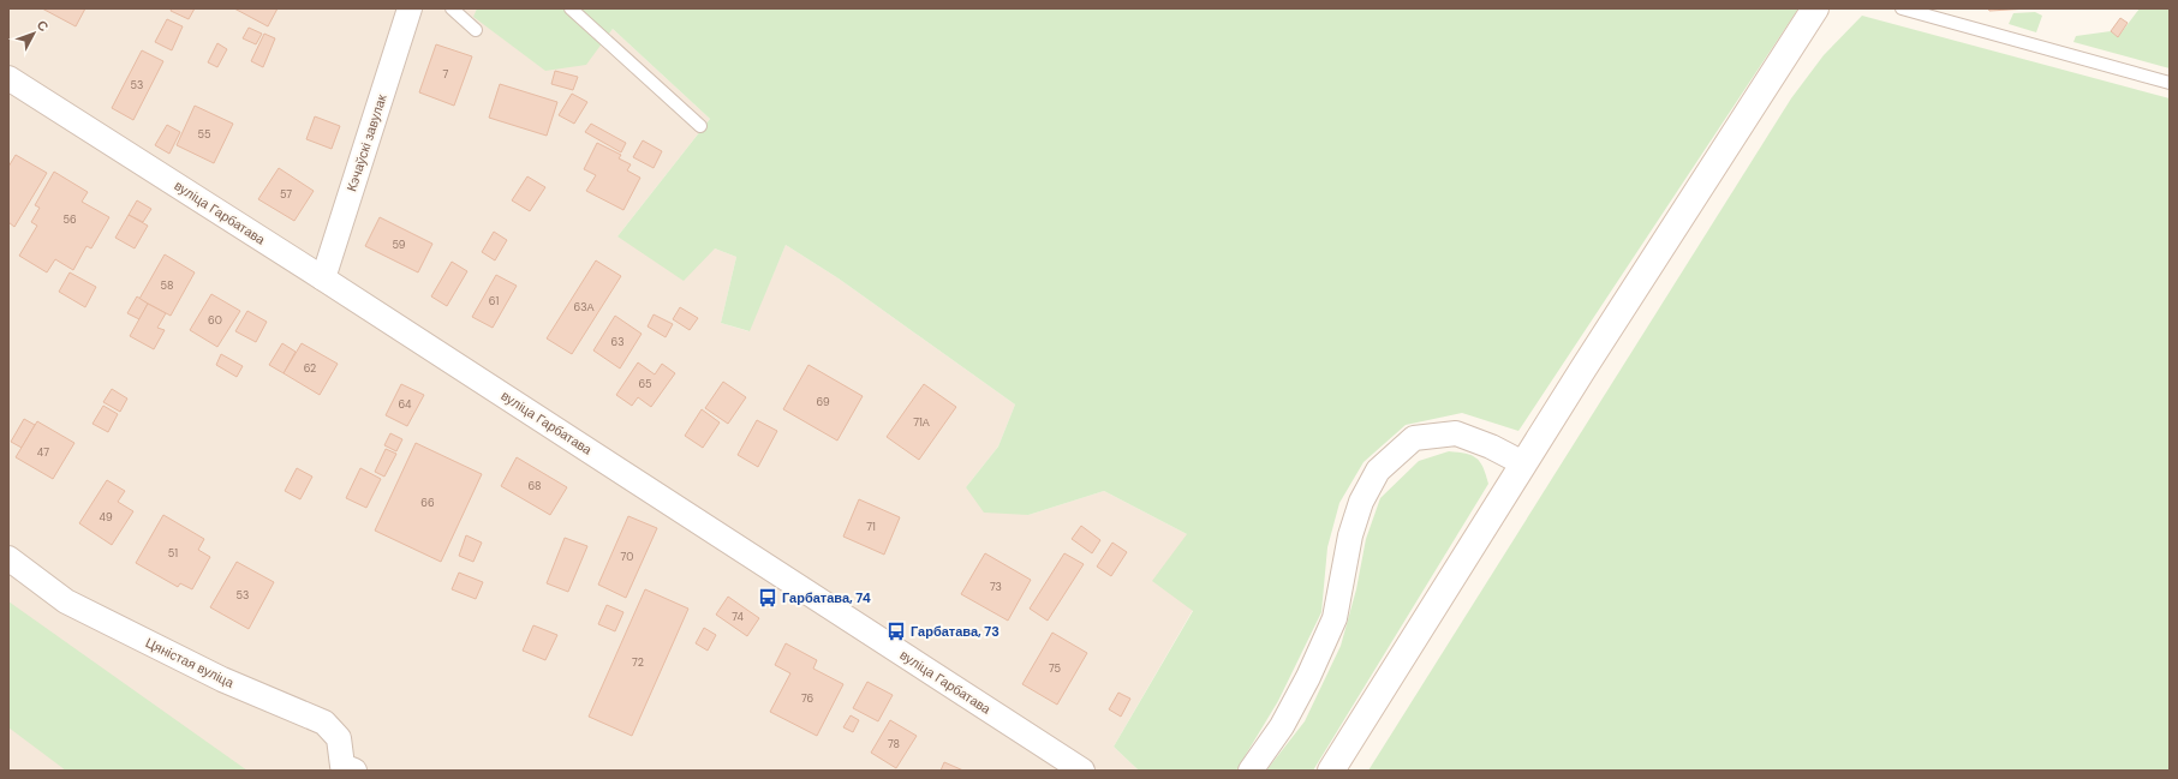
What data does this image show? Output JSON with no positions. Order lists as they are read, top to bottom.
{
  "streets": {
    "street": ["Кэчаўскі завулак", "вуліца Гарбатава", "Цяністая вуліца"]
  },
  "crossings": [
    ["Кэчаўскі завулак", "вуліца Гарбатава"]
  ],
  "places": {
    "bus stop": ["Гарбатава, 74", "Гарбатава, 73"]
  },
  "house_numbers": [
    "7",
    "53",
    "55",
    "57",
    "56",
    "59",
    "58",
    "61",
    "63А",
    "60",
    "63",
    "62",
    "65",
    "69",
    "64",
    "71А",
    "47",
    "68",
    "66",
    "49",
    "71",
    "51",
    "70",
    "73",
    "53",
    "74",
    "72",
    "75",
    "76",
    "78"
  ],
  "north": "top right"
}
